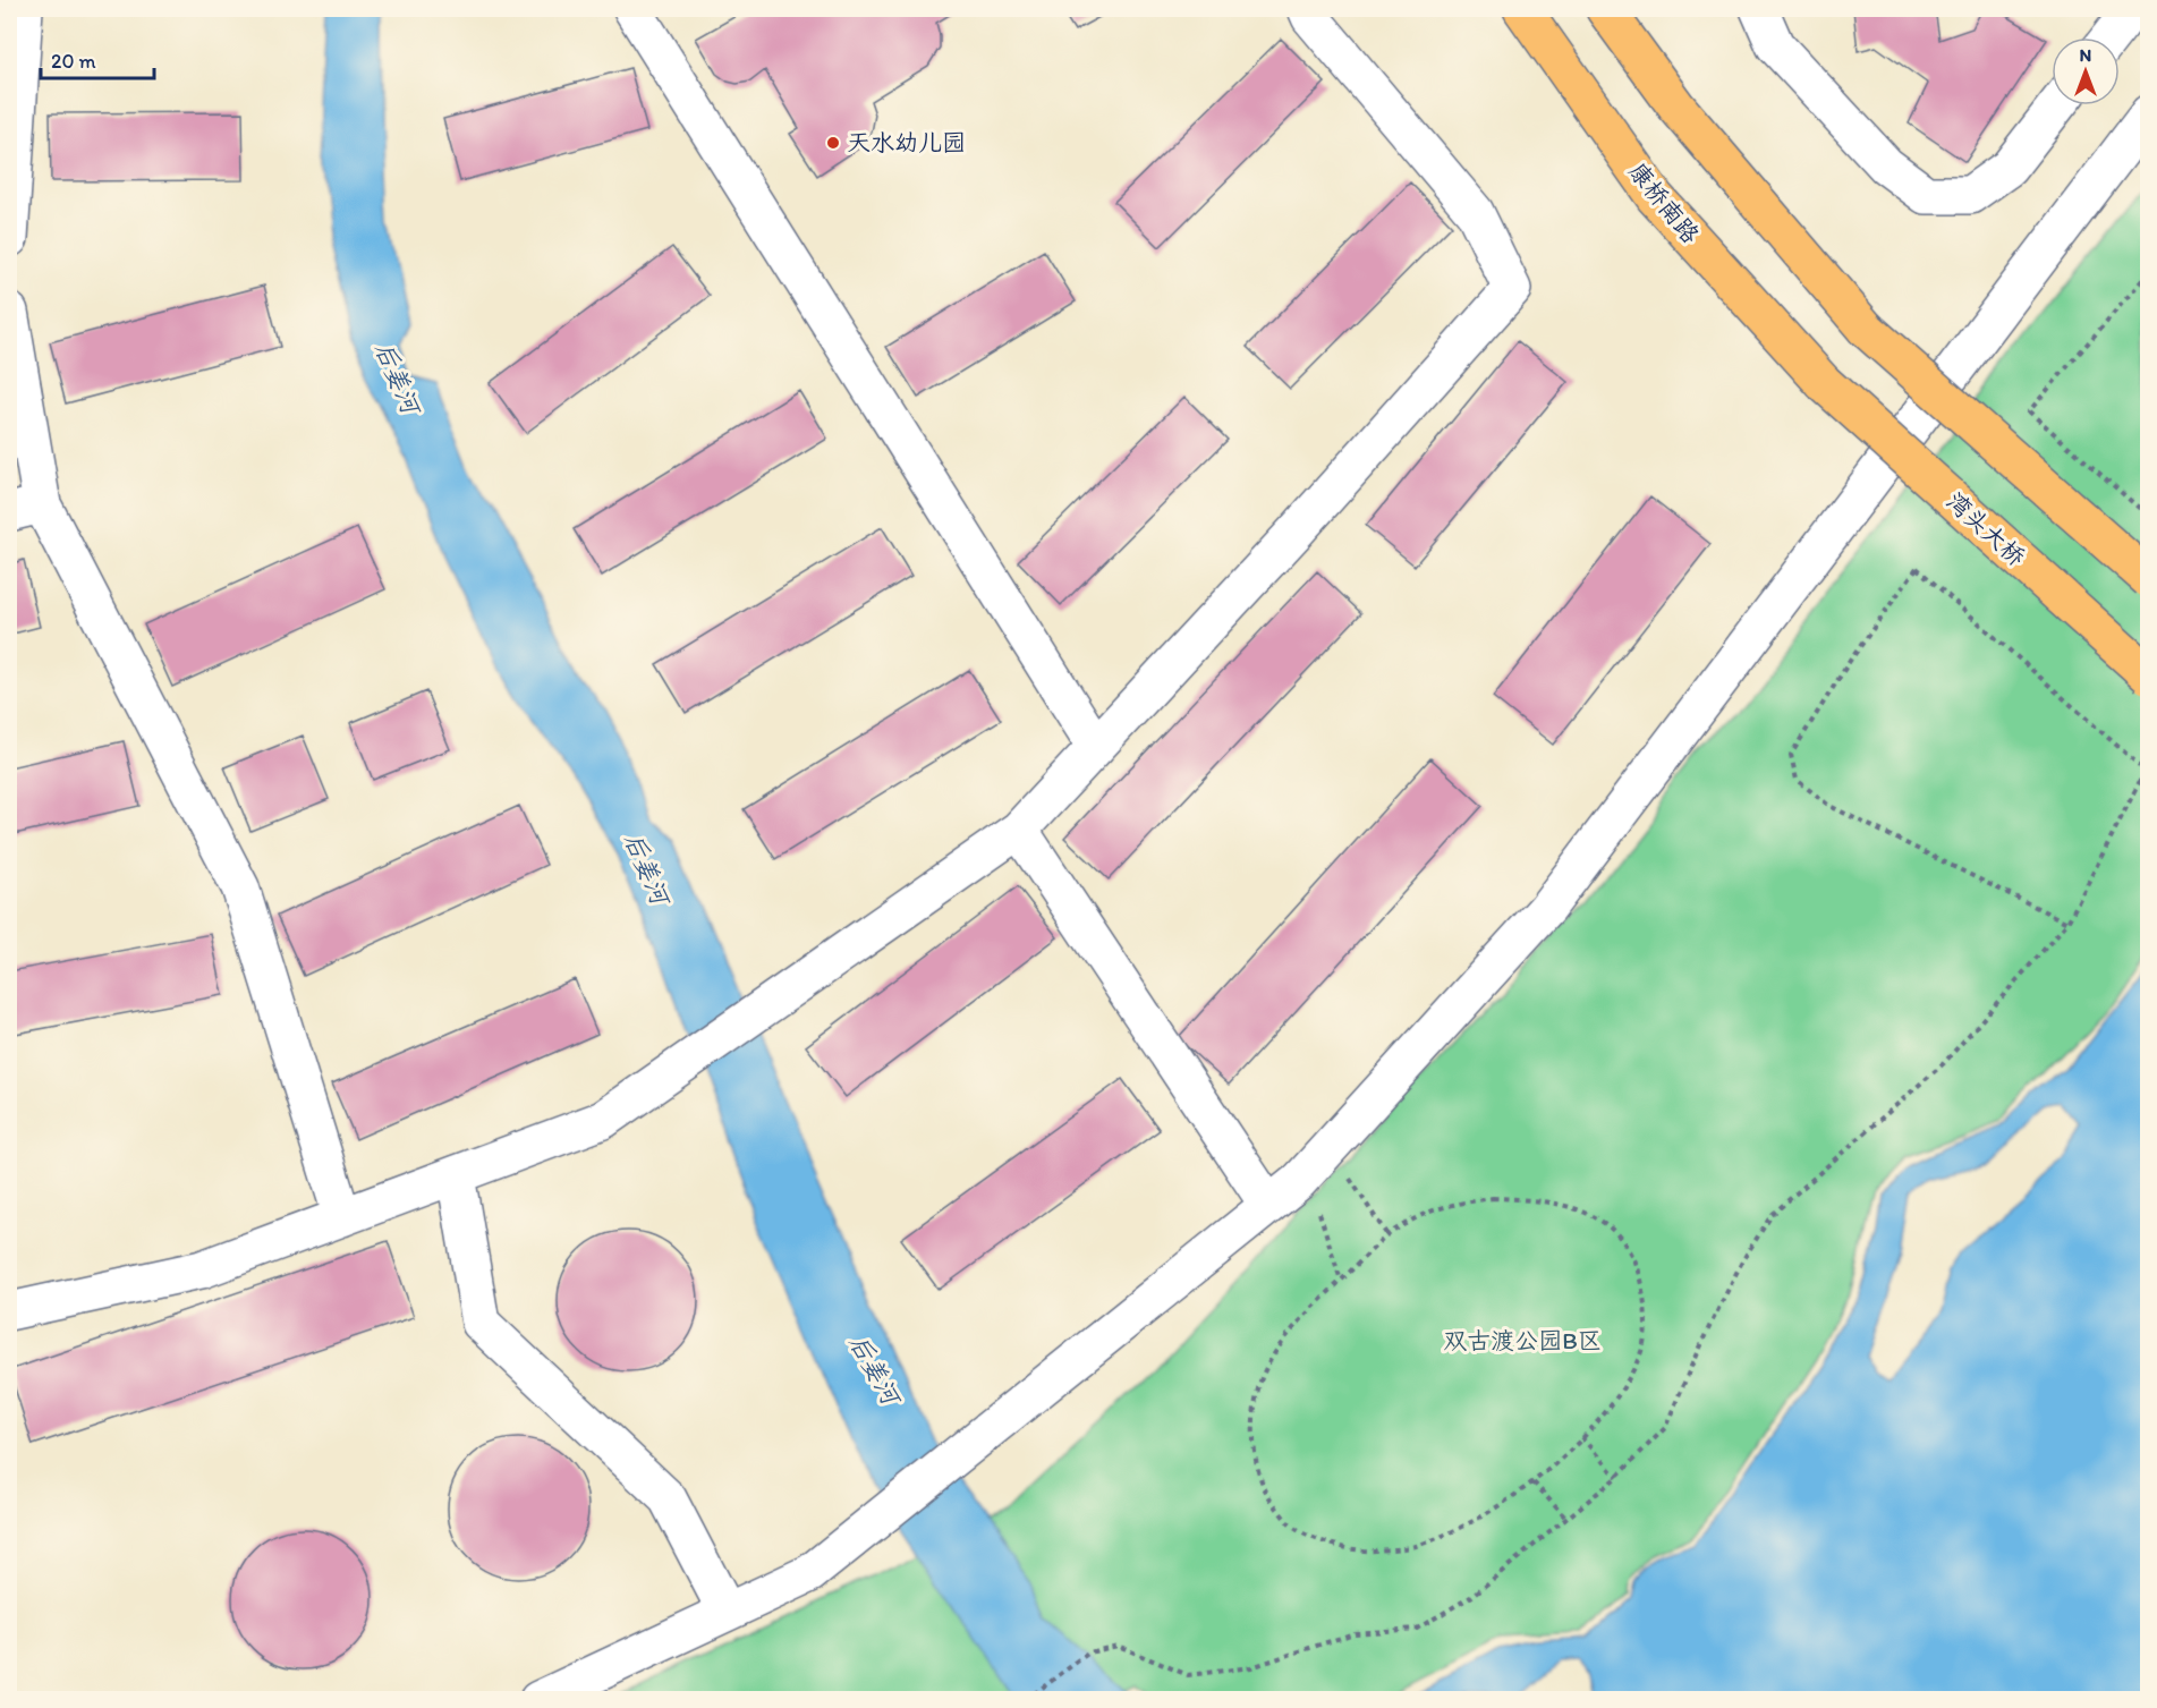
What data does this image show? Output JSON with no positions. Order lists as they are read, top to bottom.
{
  "streets": {
    "main road": ["康桥南路", "湾头大桥"]
  },
  "crossings": [
    ["康桥南路", "湾头大桥"]
  ],
  "water": ["后姜河"],
  "parks": ["双古渡公园B区"],
  "places": ["天水幼儿园"],
  "scale_bar": "20 m",
  "north": "top"
}
